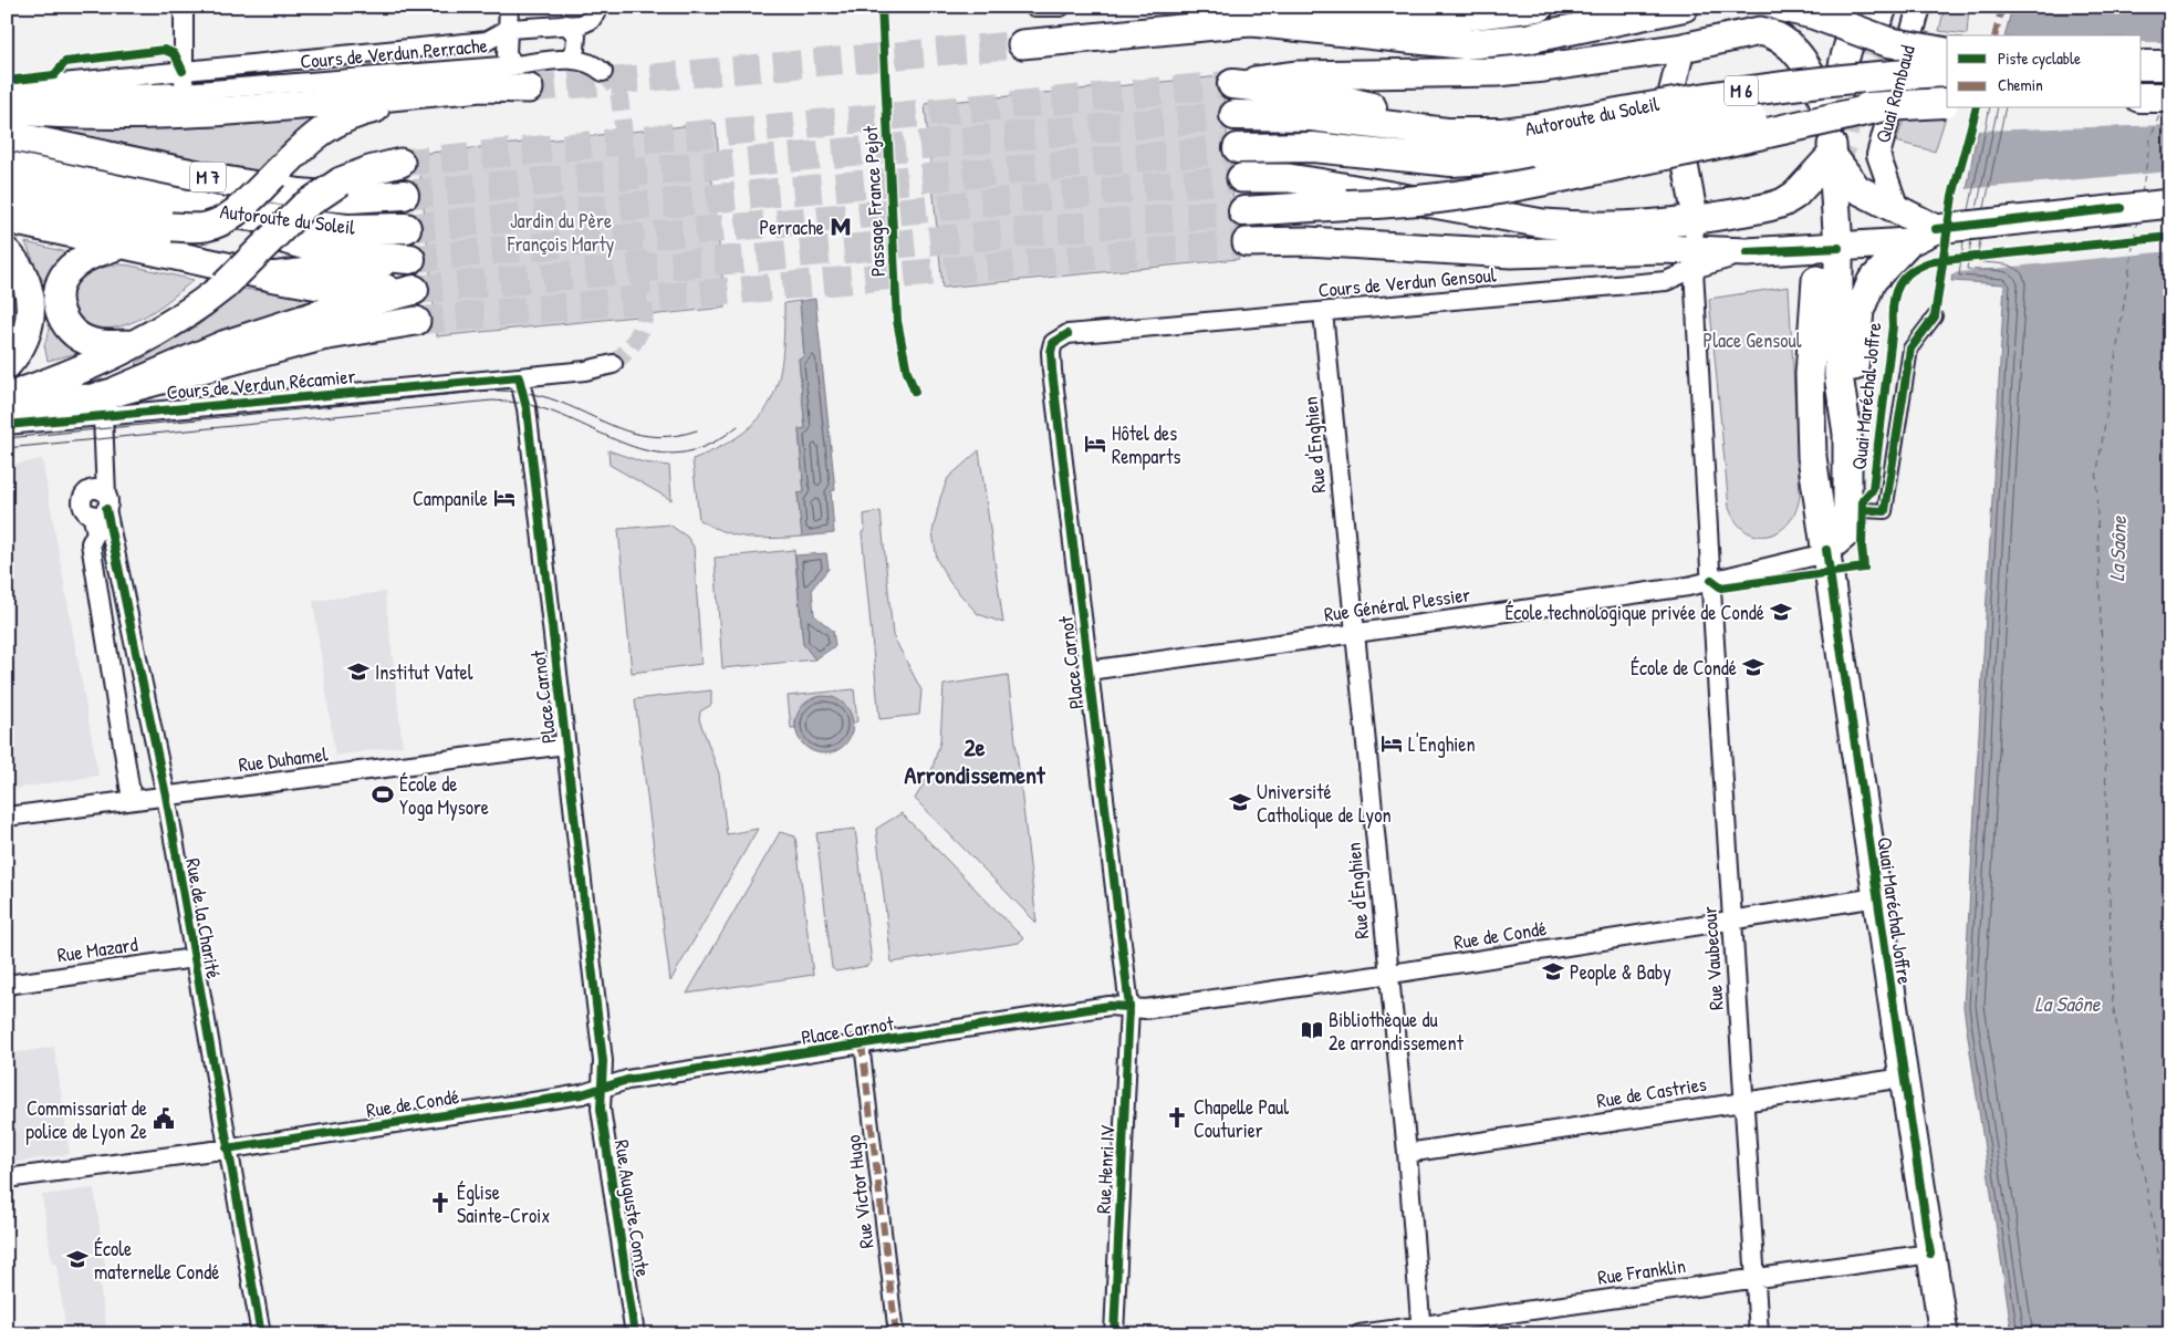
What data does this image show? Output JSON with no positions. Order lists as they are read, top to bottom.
{
  "streets": {
    "highway": ["M 6", "Autoroute du Soleil", "M 7"],
    "main road": ["Quai Maréchal Joffre"],
    "street": [
      "Cours de Verdun Perrache",
      "Quai Rambaud",
      "Cours de Verdun Gensoul",
      "Cours de Verdun Récamier",
      "Rue d'Enghien",
      "Rue Général Plessier",
      "Place Carnot",
      "Rue Duhamel",
      "Rue de la Charité",
      "Rue de Condé",
      "Rue Mazard",
      "Rue Vaubecour",
      "Rue de Castries",
      "Rue Henri IV",
      "Rue Victor Hugo",
      "Rue Auguste Comte",
      "Rue Franklin"
    ],
    "cycle path": ["Passage France Pejot"]
  },
  "crossings": [
    ["Cours de Verdun Gensoul", "Rue d'Enghien"],
    ["Cours de Verdun Gensoul", "Place Carnot"],
    ["Cours de Verdun Récamier", "Place Carnot"],
    ["Cours de Verdun Récamier", "Rue de la Charité"],
    ["Quai Maréchal Joffre", "Rue de Condé"],
    ["Quai Maréchal Joffre", "Rue de Castries"],
    ["Quai Maréchal Joffre", "Rue Franklin"],
    ["Rue d'Enghien", "Rue Général Plessier"],
    ["Rue d'Enghien", "Rue de Condé"],
    ["Rue d'Enghien", "Rue de Castries"],
    ["Rue d'Enghien", "Rue Franklin"],
    ["Rue Général Plessier", "Place Carnot"],
    ["Rue Général Plessier", "Rue Vaubecour"],
    ["Place Carnot", "Rue Duhamel"],
    ["Place Carnot", "Rue de Condé"],
    ["Place Carnot", "Rue Henri IV"],
    ["Place Carnot", "Rue Victor Hugo"],
    ["Place Carnot", "Rue Auguste Comte"],
    ["Rue Duhamel", "Rue de la Charité"],
    ["Rue de la Charité", "Rue de Condé"],
    ["Rue de la Charité", "Rue Mazard"],
    ["Rue de Condé", "Rue Vaubecour"],
    ["Rue de Condé", "Rue Henri IV"],
    ["Rue de Condé", "Rue Auguste Comte"],
    ["Rue Vaubecour", "Rue de Castries"],
    ["Rue Vaubecour", "Rue Franklin"]
  ],
  "districts": ["2e Arrondissement"],
  "water": ["La Saône"],
  "parks": ["Jardin du Père François Marty", "Place Gensoul"],
  "places": {
    "metro station": ["Perrache"],
    "hotel": ["Hôtel des Remparts", "Campanile", "L'Enghien"],
    "school or university": [
      "École technologique privée de Condé",
      "École de Condé",
      "Institut Vatel",
      "Université Catholique de Lyon",
      "People & Baby",
      "École maternelle Condé"
    ],
    "sports": ["École de Yoga Mysore"],
    "library": ["Bibliothèque du 2e arrondissement"],
    "church": ["Chapelle Paul Couturier", "Église Sainte-Croix"],
    "public building": ["Commissariat de police de Lyon 2e"]
  },
  "legend": ["Piste cyclable", "Chemin"]
}
